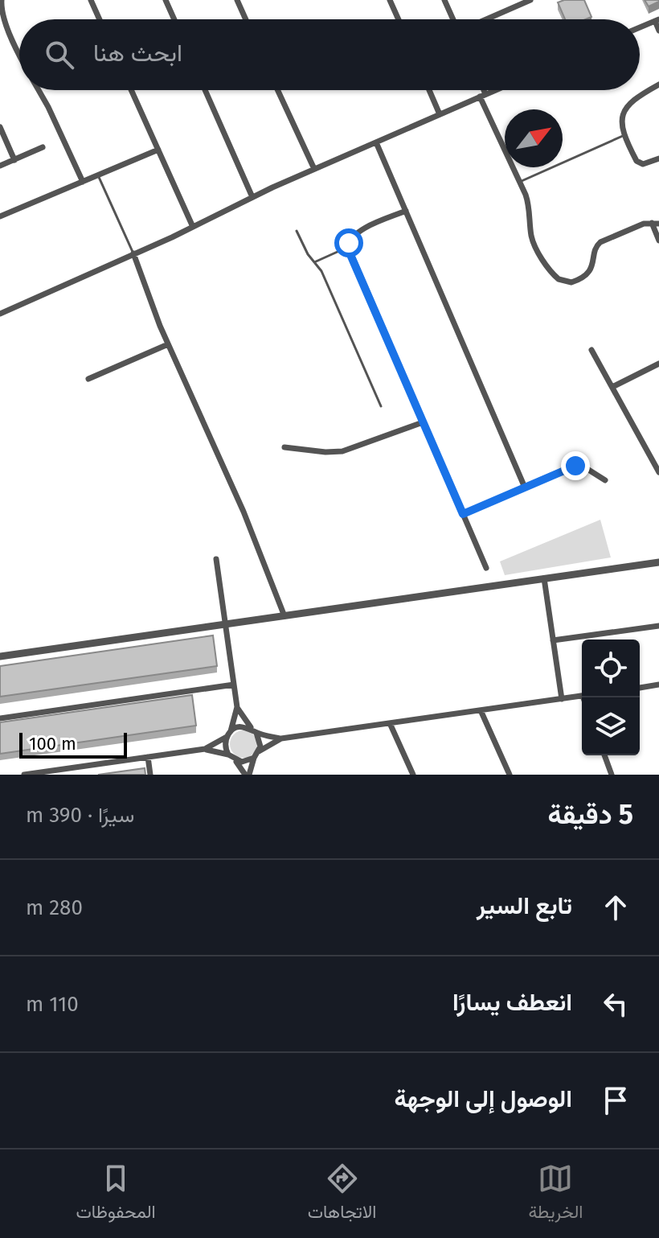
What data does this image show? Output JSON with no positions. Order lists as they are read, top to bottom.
{
  "scale_bar": "100 m",
  "north": "top right",
  "page": {
    "search": "ابحث هنا",
    "scale": "100 m",
    "heading": ["5 دقيقة", "سيرًا · 390 m"],
    "list": [
      ["تابع السير", "280 m"],
      ["انعطف يسارًا", "110 m"],
      "الوصول إلى الوجهة"
    ],
    "nav": ["الخريطة", "الاتجاهات", "المحفوظات"]
  }
}
